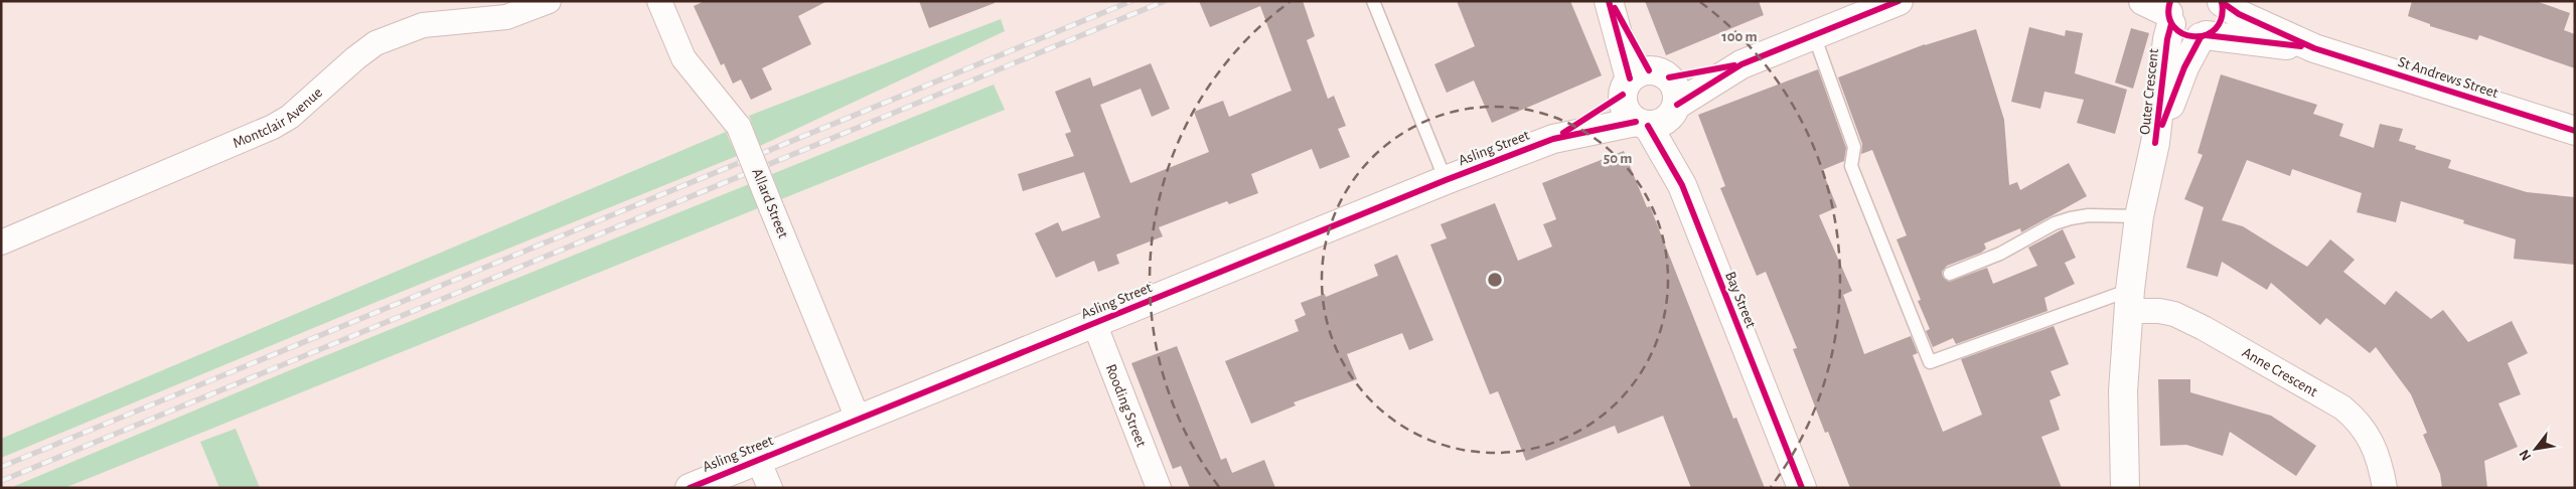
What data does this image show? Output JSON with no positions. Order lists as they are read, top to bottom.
{
  "streets": {
    "street": [
      "St Andrews Street",
      "Outer Crescent",
      "Montclair Avenue",
      "Asling Street",
      "Allard Street",
      "Bay Street",
      "Anne Crescent",
      "Rooding Street"
    ]
  },
  "crossings": [
    ["St Andrews Street", "Outer Crescent"],
    ["Outer Crescent", "Anne Crescent"],
    ["Asling Street", "Allard Street"],
    ["Asling Street", "Bay Street"],
    ["Asling Street", "Rooding Street"]
  ],
  "north": "bottom left",
  "rings": ["100 m", "50 m"]
}
